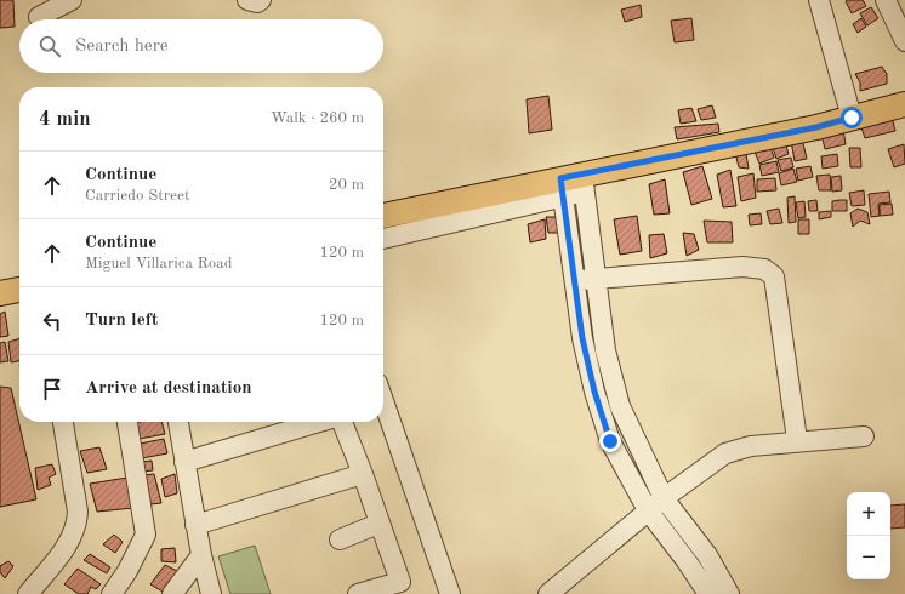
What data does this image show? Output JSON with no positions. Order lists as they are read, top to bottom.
{
  "page": {
    "search": "Search here",
    "heading": ["4 min", "Walk · 260 m"],
    "list": [
      ["Continue", "Carriedo Street", "20 m"],
      ["Continue", "Miguel Villarica Road", "120 m"],
      ["Turn left", "120 m"],
      "Arrive at destination"
    ],
    "map_buttons": ["+", "−"]
  }
}
